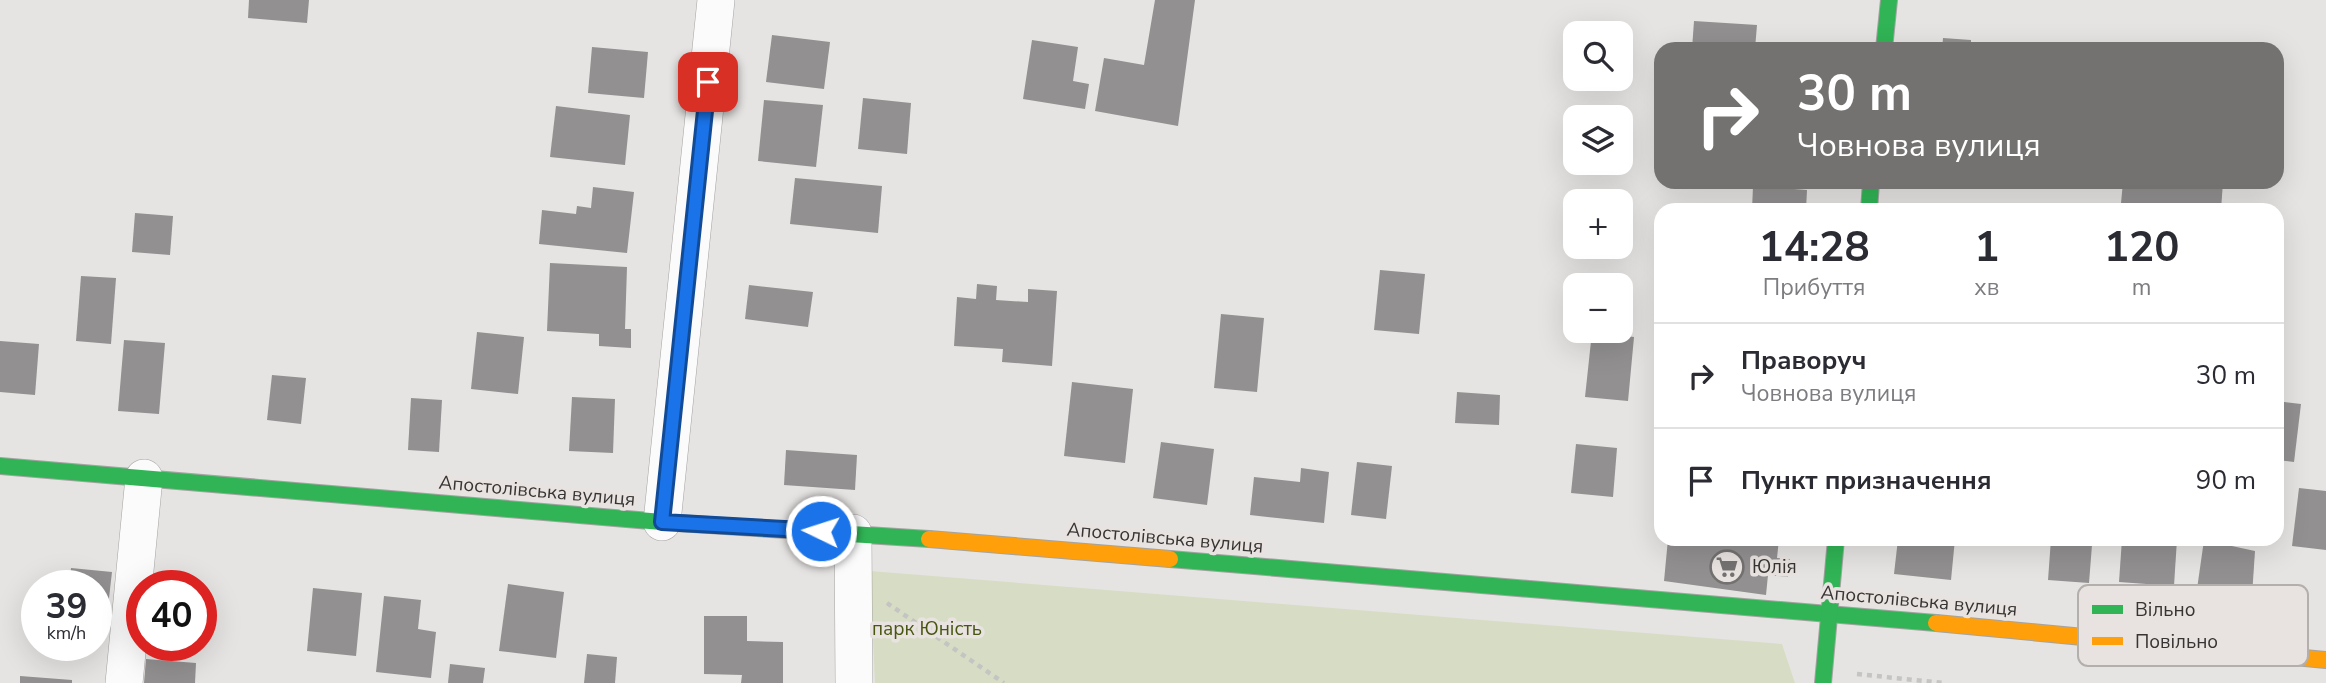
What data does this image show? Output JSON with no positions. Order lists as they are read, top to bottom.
{
  "streets": {
    "street": ["Апостолівська вулиця"]
  },
  "parks": ["парк Юність"],
  "places": {
    "supermarket": ["Юлія"]
  },
  "legend": ["Вільно", "Повільно"],
  "page": {
    "map_buttons": ["+", "−"],
    "turn": ["30 m", "Човнова вулиця"],
    "eta": [
      "14:28",
      "Прибуття",
      "1",
      "хв",
      "120",
      "m"
    ],
    "list": [
      {
        "name": "Праворуч",
        "note": "Човнова вулиця",
        "value": "30 m"
      },
      {
        "name": "Пункт призначення",
        "value": "90 m"
      }
    ],
    "speed": "39 km/h",
    "limit": "40"
  }
}
